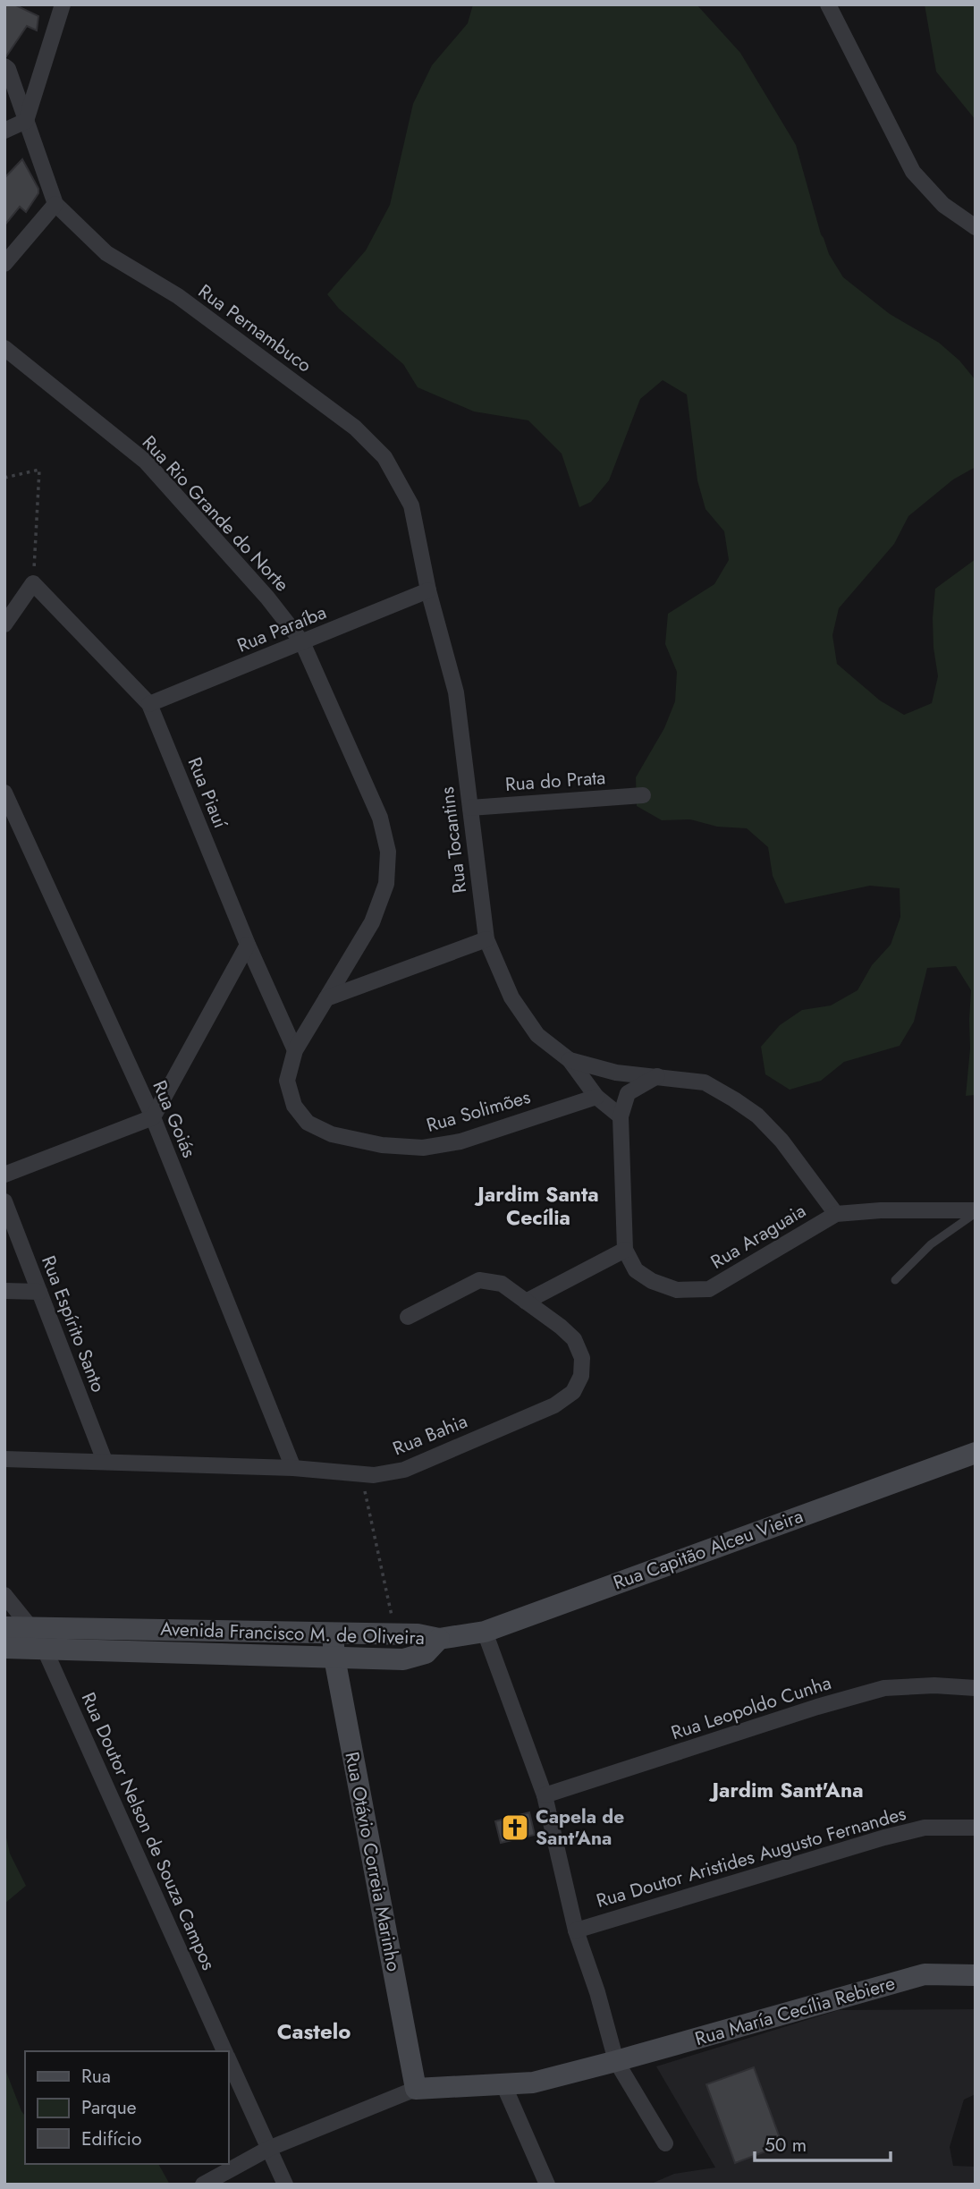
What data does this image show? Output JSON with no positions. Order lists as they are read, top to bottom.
{
  "streets": {
    "street": [
      "Rua Pernambuco",
      "Rua Rio Grande do Norte",
      "Rua Paraíba",
      "Rua do Prata",
      "Rua Piauí",
      "Rua Tocantins",
      "Rua Solimões",
      "Rua Goiás",
      "Rua Araguaia",
      "Rua Espírito Santo",
      "Rua Bahia",
      "Rua Capitão Alceu Vieira",
      "Avenida Francisco M. de Oliveira",
      "Rua Leopoldo Cunha",
      "Rua Doutor Nelson de Souza Campos",
      "Rua Doutor Aristides Augusto Fernandes",
      "Rua Otávio Correia Marinho",
      "Rua María Cecília Rebiere"
    ]
  },
  "crossings": [
    ["Rua Pernambuco", "Rua Paraíba"],
    ["Rua Pernambuco", "Rua Tocantins"],
    ["Rua Rio Grande do Norte", "Rua Paraíba"],
    ["Rua Rio Grande do Norte", "Rua Solimões"],
    ["Rua Paraíba", "Rua Piauí"],
    ["Rua Paraíba", "Rua Tocantins"],
    ["Rua do Prata", "Rua Tocantins"],
    ["Rua Piauí", "Rua Solimões"],
    ["Rua Tocantins", "Rua Solimões"],
    ["Rua Tocantins", "Rua Araguaia"],
    ["Rua Goiás", "Rua Bahia"],
    ["Rua Espírito Santo", "Rua Bahia"],
    ["Rua Capitão Alceu Vieira", "Avenida Francisco M. de Oliveira"],
    ["Avenida Francisco M. de Oliveira", "Rua Doutor Nelson de Souza Campos"],
    ["Avenida Francisco M. de Oliveira", "Rua Otávio Correia Marinho"],
    ["Rua Otávio Correia Marinho", "Rua María Cecília Rebiere"]
  ],
  "districts": ["Jardim Santa Cecília", "Jardim Sant'Ana", "Castelo"],
  "places": {
    "church": ["Capela de Sant'Ana"]
  },
  "legend": ["Rua", "Parque", "Edifício"],
  "scale_bar": "50 m"
}
